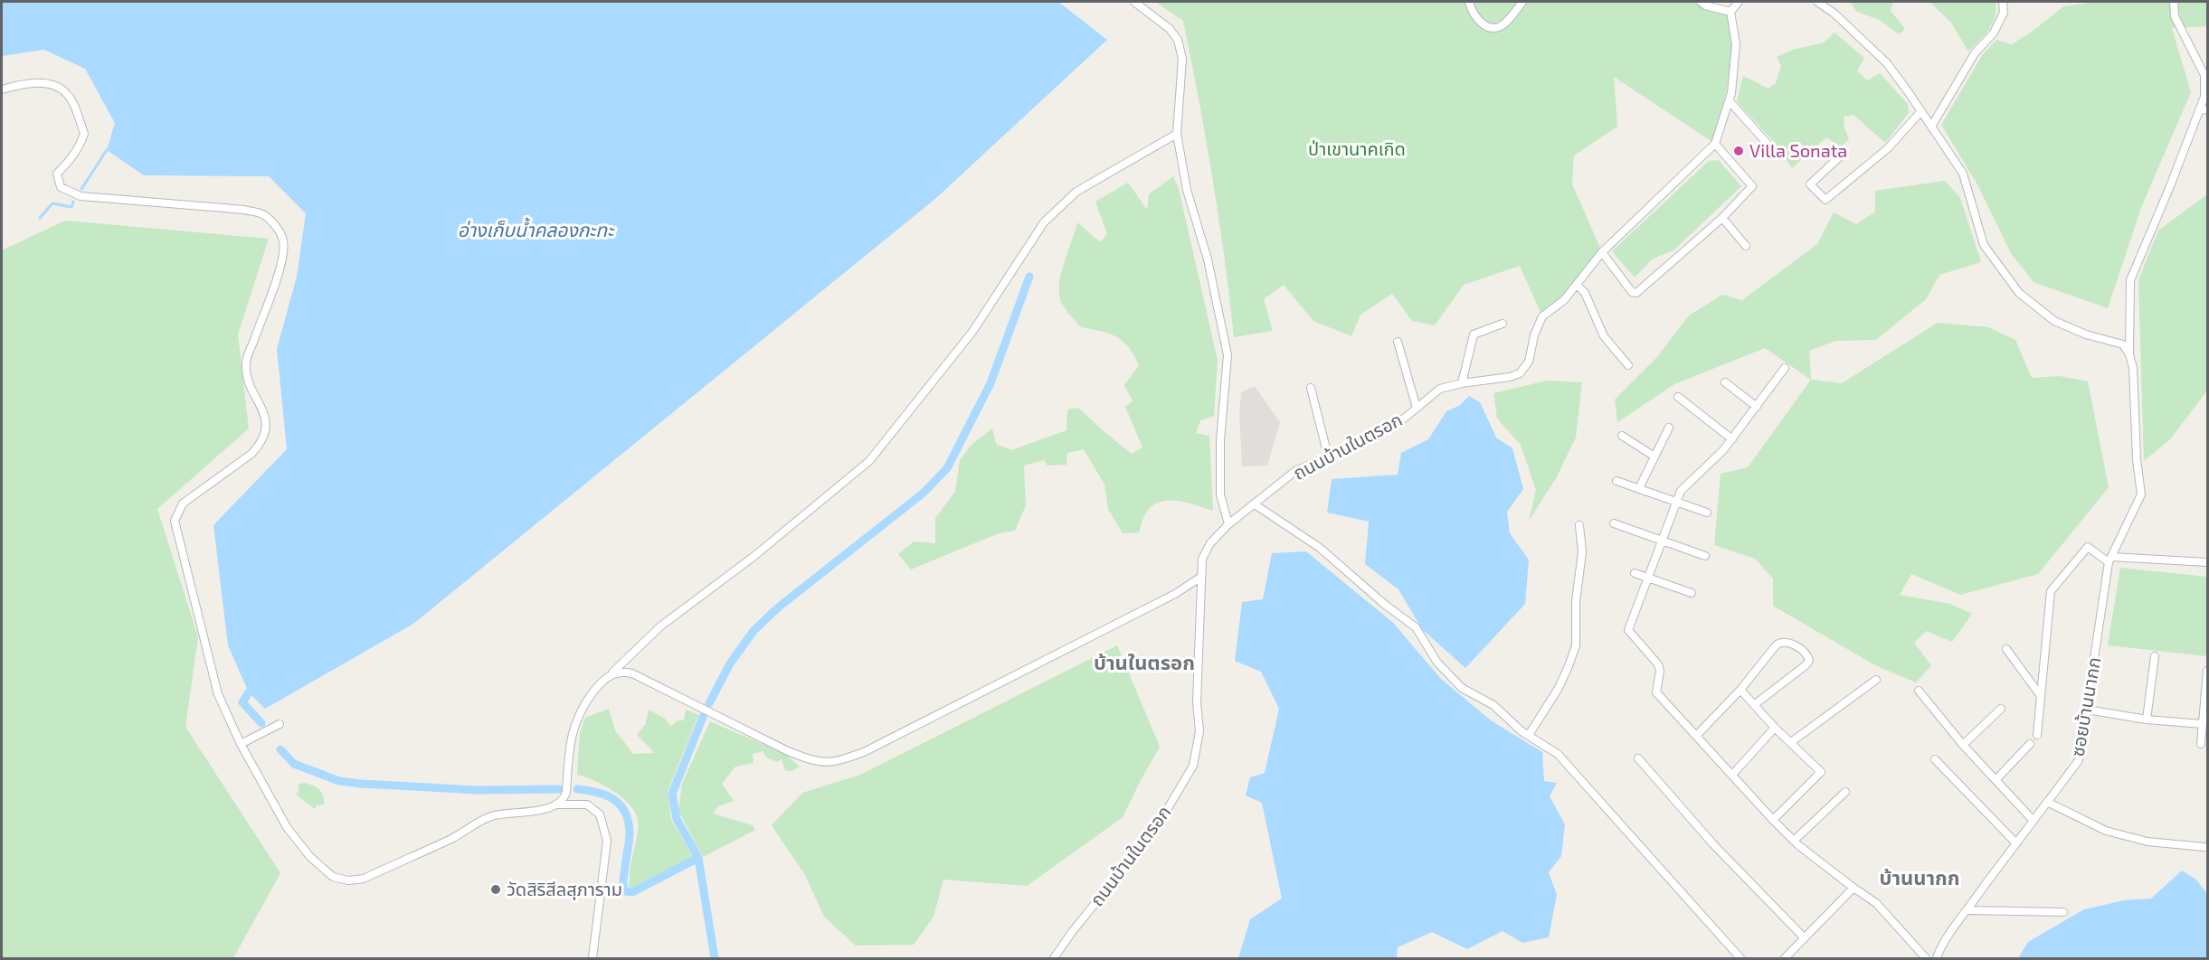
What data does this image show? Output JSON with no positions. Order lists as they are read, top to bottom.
{
  "streets": {
    "street": ["ถนนบ้านในตรอก", "ซอยบ้านนากก"]
  },
  "districts": ["บ้านในตรอก", "บ้านนากก"],
  "water": ["อ่างเก็บน้ำคลองกะทะ"],
  "parks": ["ป่าเขานาคเกิด"],
  "places": ["Villa Sonata", "วัดสิริสีลสุภาราม"]
}
